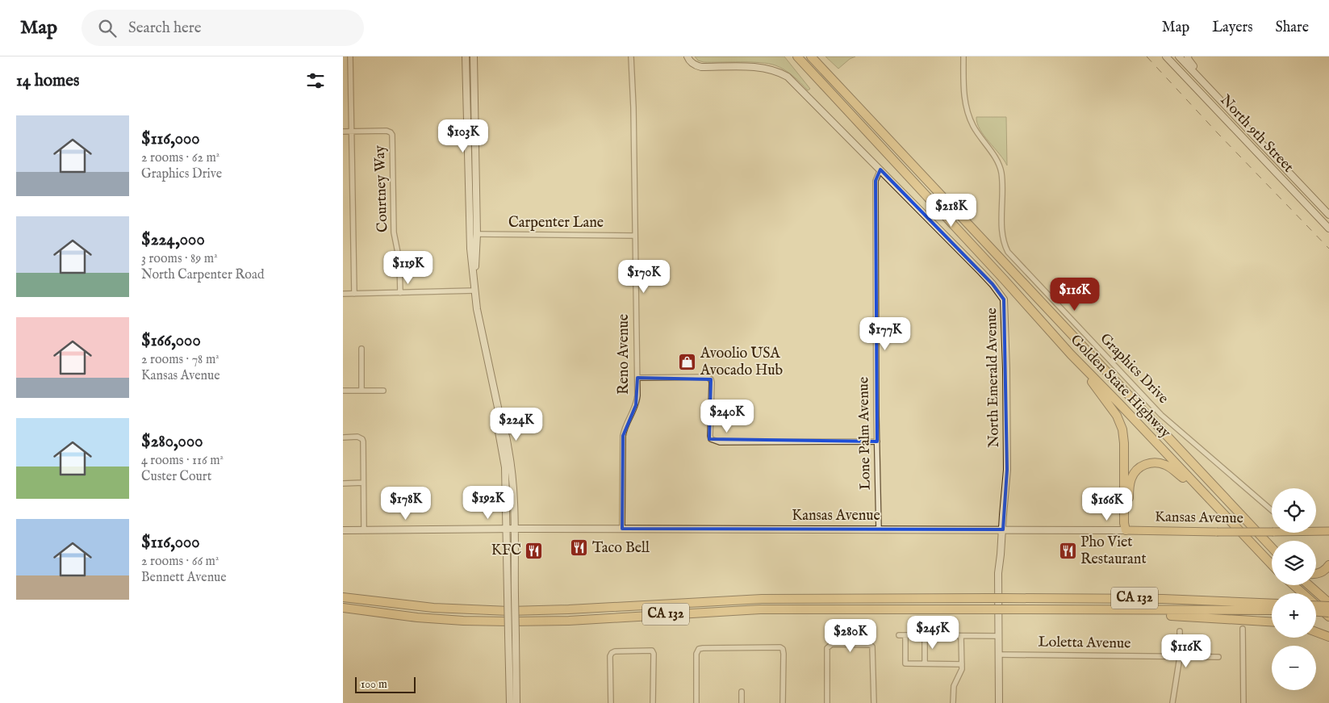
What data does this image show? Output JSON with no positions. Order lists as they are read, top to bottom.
{
  "streets": {
    "highway": ["Golden State Highway", "CA 132"],
    "main road": ["North 9th Street", "North Emerald Avenue", "Kansas Avenue"],
    "street": [
      "Courtney Way",
      "Carpenter Lane",
      "Reno Avenue",
      "Graphics Drive",
      "Lone Palm Avenue",
      "Loletta Avenue"
    ]
  },
  "crossings": [
    ["Carpenter Lane", "Reno Avenue"],
    ["Reno Avenue", "Kansas Avenue"],
    ["North Emerald Avenue", "Lone Palm Avenue"],
    ["North Emerald Avenue", "Kansas Avenue"],
    ["North Emerald Avenue", "Loletta Avenue"],
    ["Lone Palm Avenue", "Kansas Avenue"]
  ],
  "places": {
    "shop": ["Avoolio USA Avocado Hub"],
    "restaurant": ["Taco Bell", "KFC", "Pho Viet Restaurant"]
  },
  "scale_bar": "100 m",
  "page": {
    "header": "Map",
    "search": "Search here",
    "nav": ["Map", "Layers", "Share"],
    "heading": "14 homes",
    "list": [
      {
        "name": "$116,000",
        "note": "2 rooms · 62 m² · Graphics Drive"
      },
      {
        "name": "$224,000",
        "note": "3 rooms · 89 m² · North Carpenter Road"
      },
      {
        "name": "$166,000",
        "note": "2 rooms · 78 m² · Kansas Avenue"
      },
      {
        "name": "$280,000",
        "note": "4 rooms · 116 m² · Custer Court"
      },
      {
        "name": "$116,000",
        "note": "2 rooms · 66 m² · Bennett Avenue"
      }
    ],
    "price": [
      "$103K",
      "$218K",
      "$119K",
      "$170K",
      "$116K",
      "$177K",
      "$240K",
      "$224K",
      "$192K",
      "$178K",
      "$166K",
      "$245K",
      "$280K",
      "$116K"
    ],
    "map_buttons": ["+", "−"],
    "scale": "100 m"
  }
}
